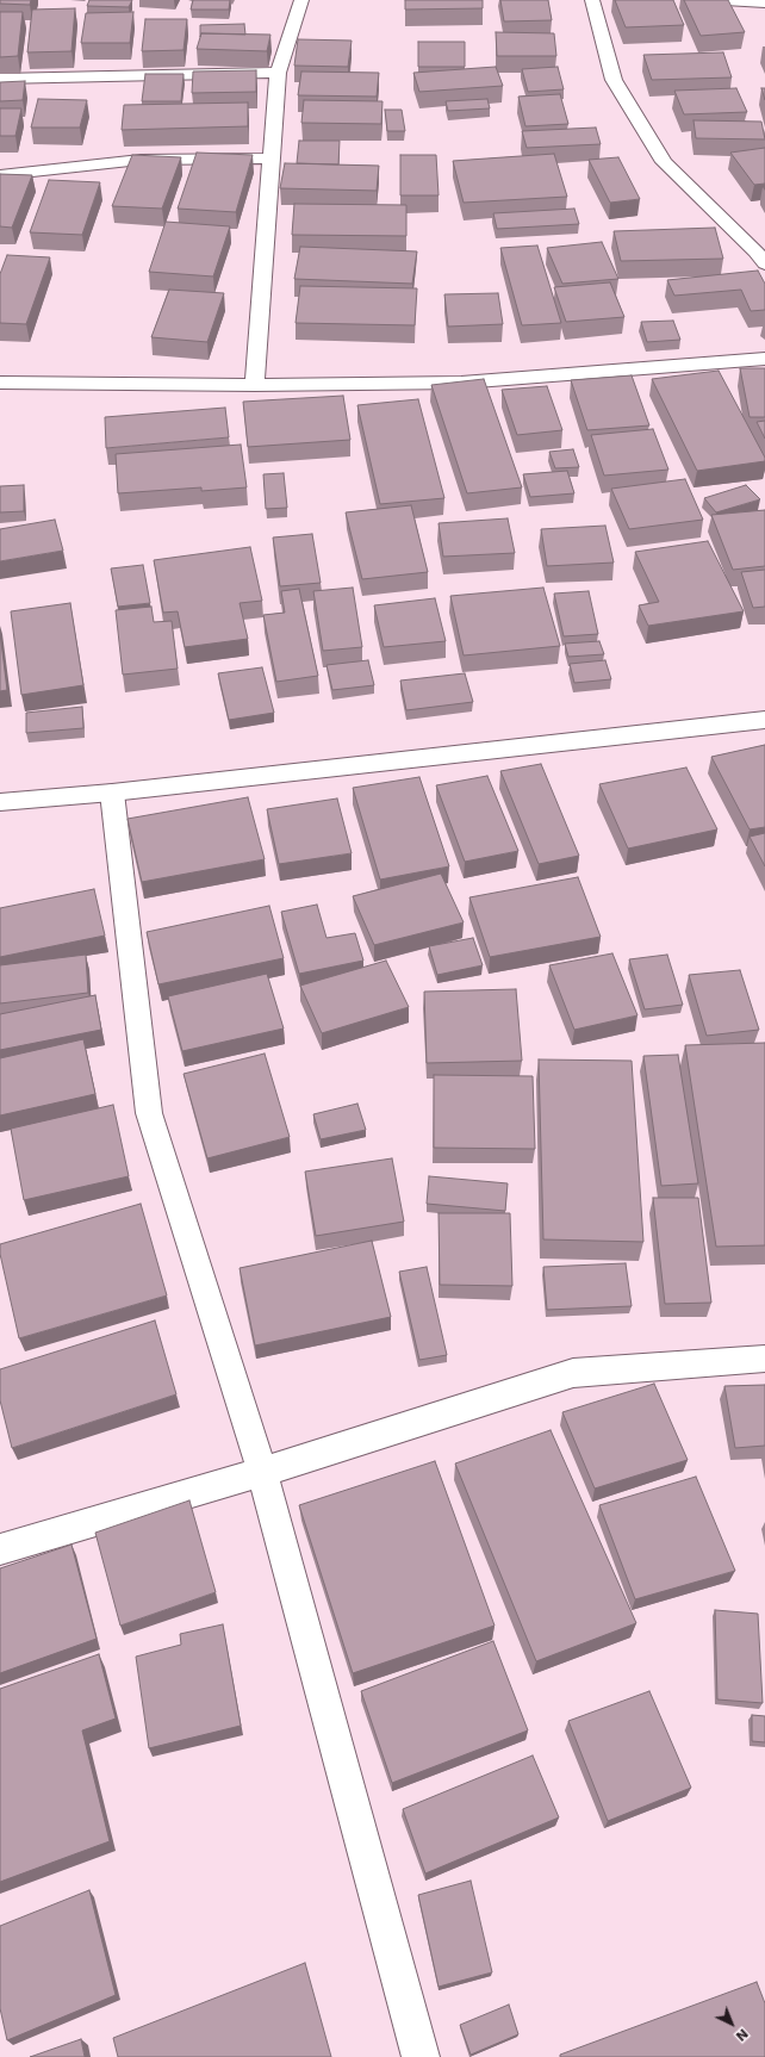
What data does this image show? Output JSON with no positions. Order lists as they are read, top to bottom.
{
  "north": "bottom right"
}
